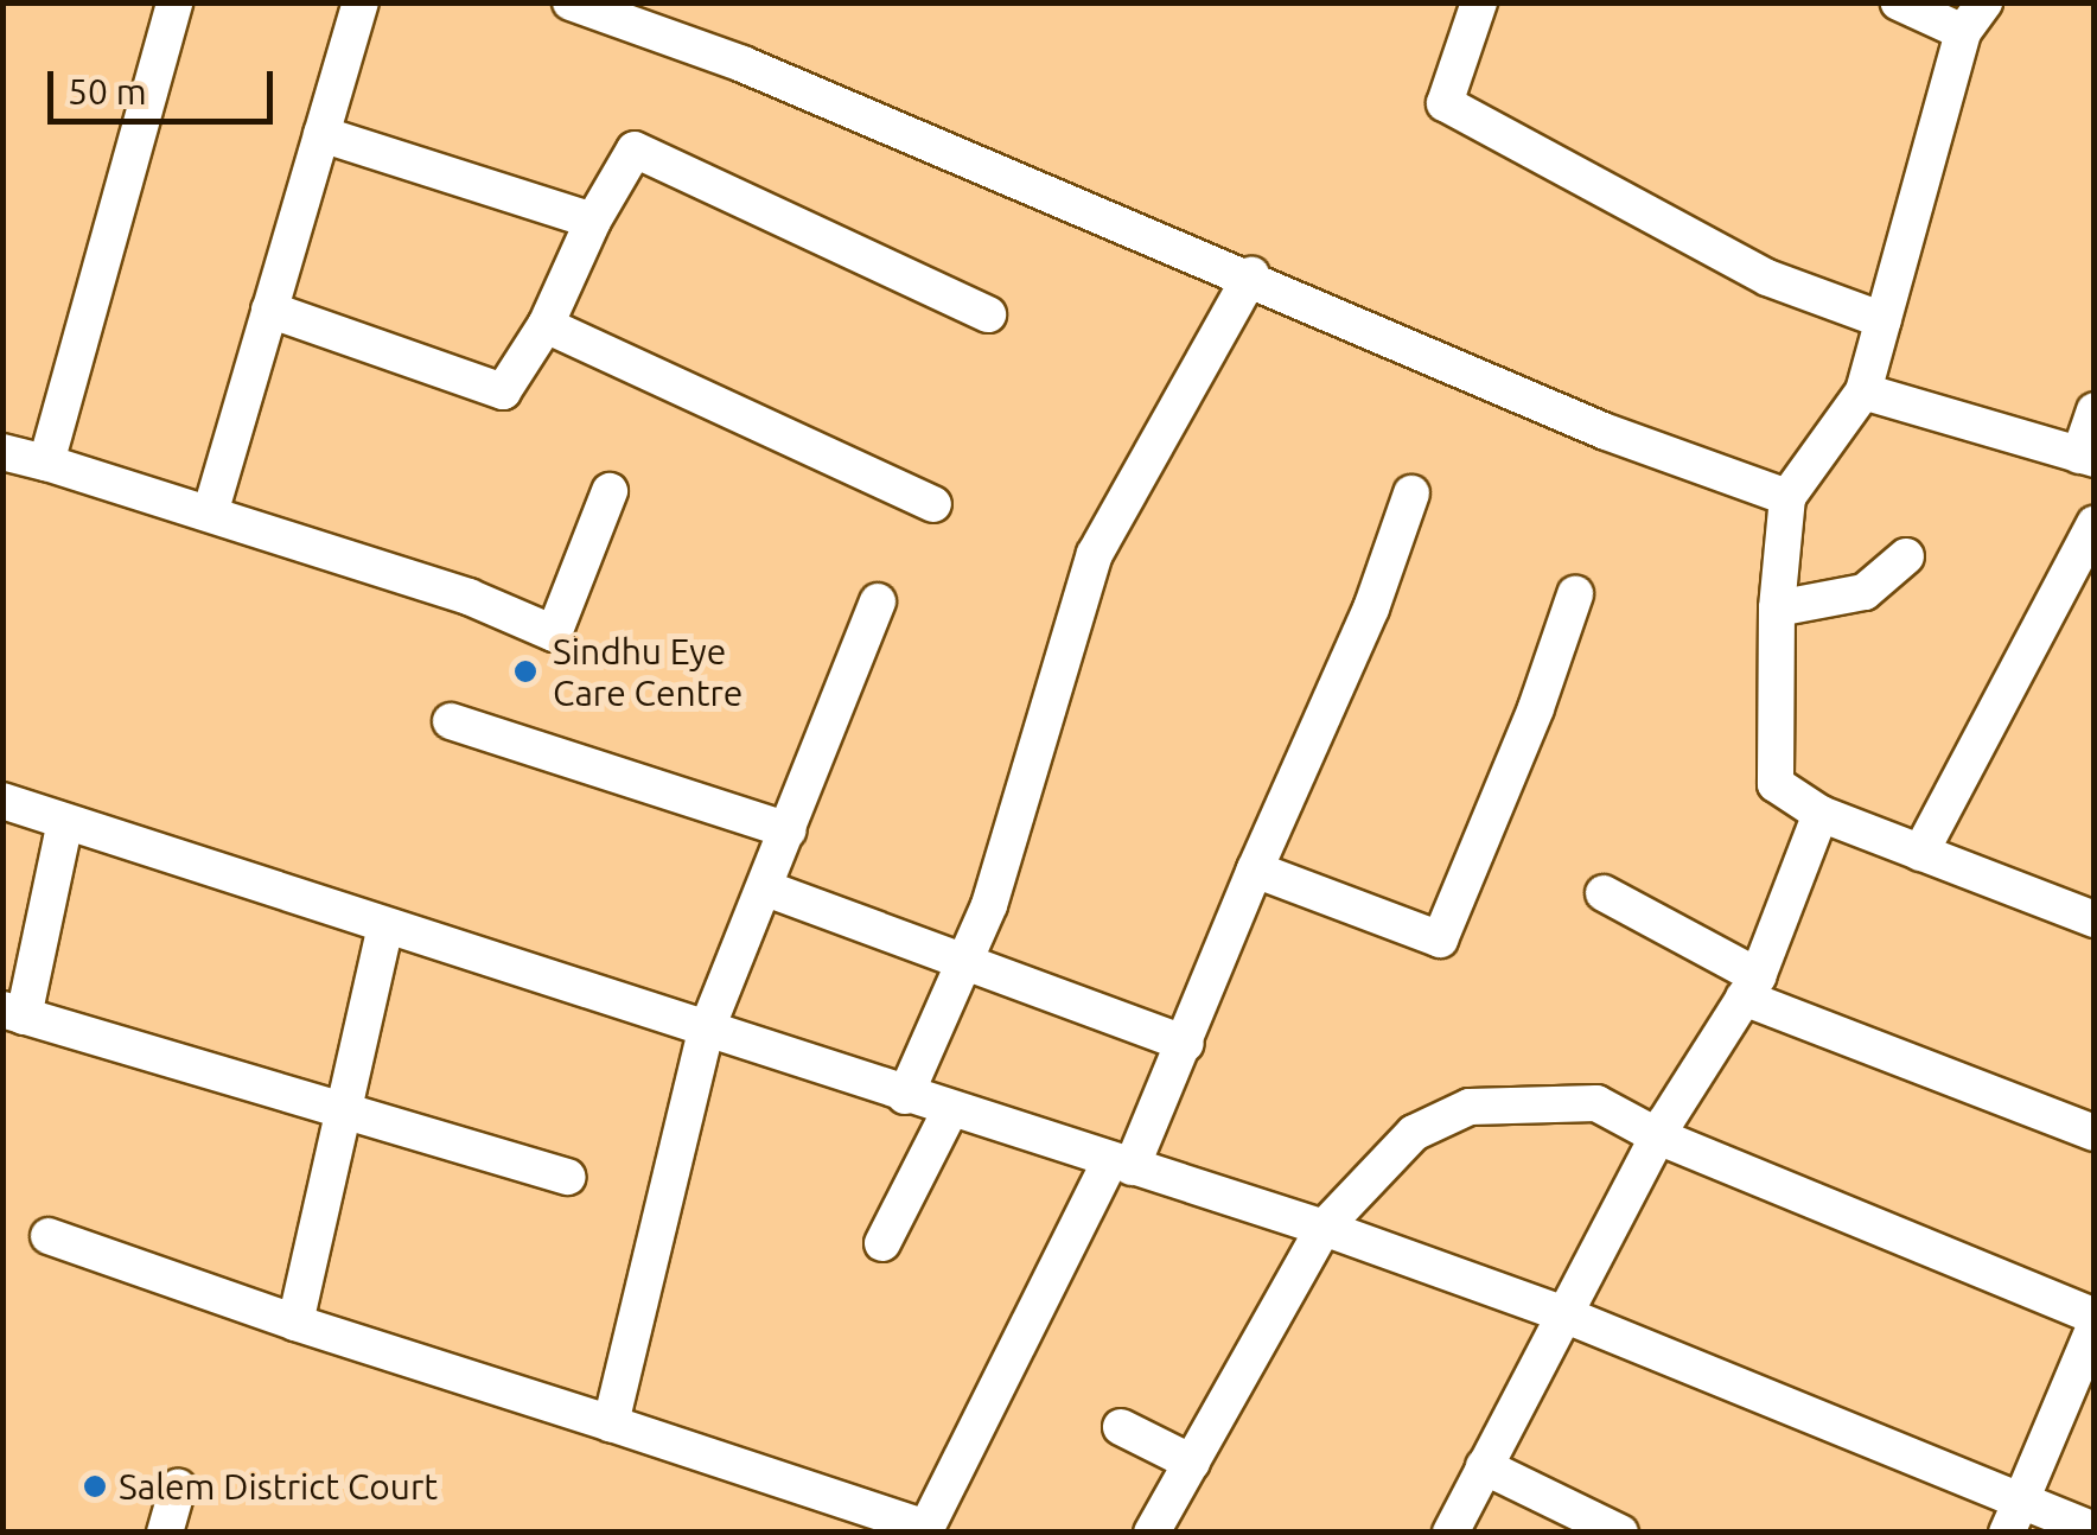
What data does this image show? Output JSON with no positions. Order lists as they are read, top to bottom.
{
  "places": ["Sindhu Eye Care Centre", "Salem District Court"],
  "scale_bar": "50 m"
}
